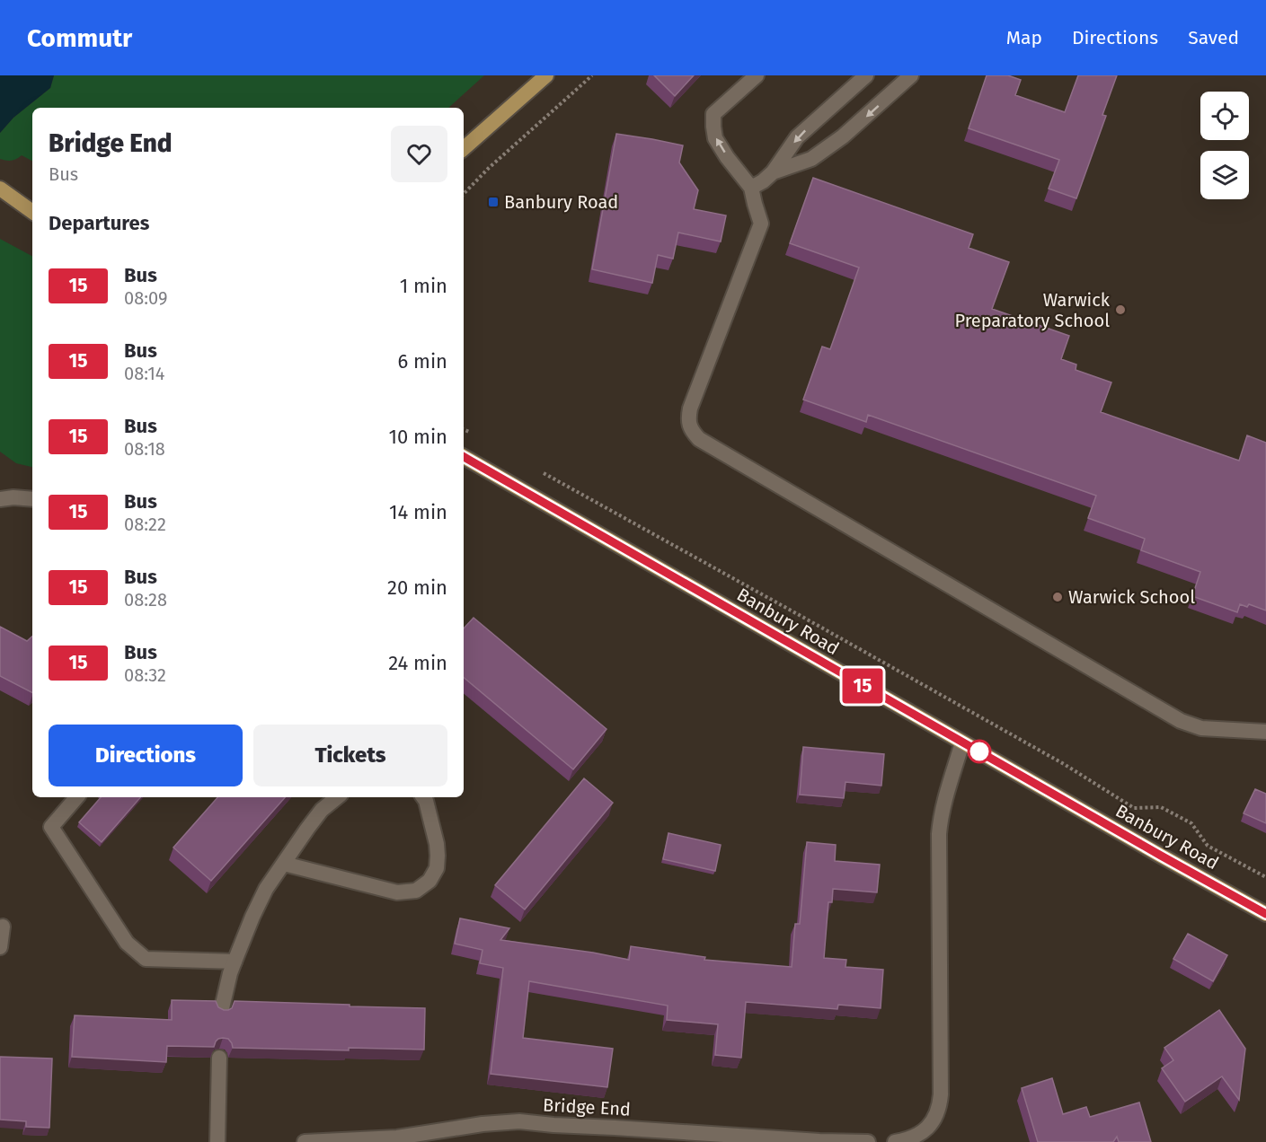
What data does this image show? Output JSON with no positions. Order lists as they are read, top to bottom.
{
  "streets": {
    "main road": ["Banbury Road"],
    "street": ["Bridge End"]
  },
  "places": {
    "transit": ["Banbury Road"],
    "other": ["Warwick Preparatory School", "Warwick School"]
  },
  "lines": ["bus line 15"],
  "page": {
    "header": "Commutr",
    "nav": ["Map", "Directions", "Saved"],
    "on_map": "15",
    "heading": [
      ["Bridge End", "Bus"],
      "Departures"
    ],
    "list": [
      {
        "mark": "15",
        "name": "Bus",
        "note": "08:09",
        "value": "1 min"
      },
      {
        "mark": "15",
        "name": "Bus",
        "note": "08:14",
        "value": "6 min"
      },
      {
        "mark": "15",
        "name": "Bus",
        "note": "08:18",
        "value": "10 min"
      },
      {
        "mark": "15",
        "name": "Bus",
        "note": "08:22",
        "value": "14 min"
      },
      {
        "mark": "15",
        "name": "Bus",
        "note": "08:28",
        "value": "20 min"
      },
      {
        "mark": "15",
        "name": "Bus",
        "note": "08:32",
        "value": "24 min"
      }
    ],
    "buttons": ["Directions", "Tickets"]
  }
}
